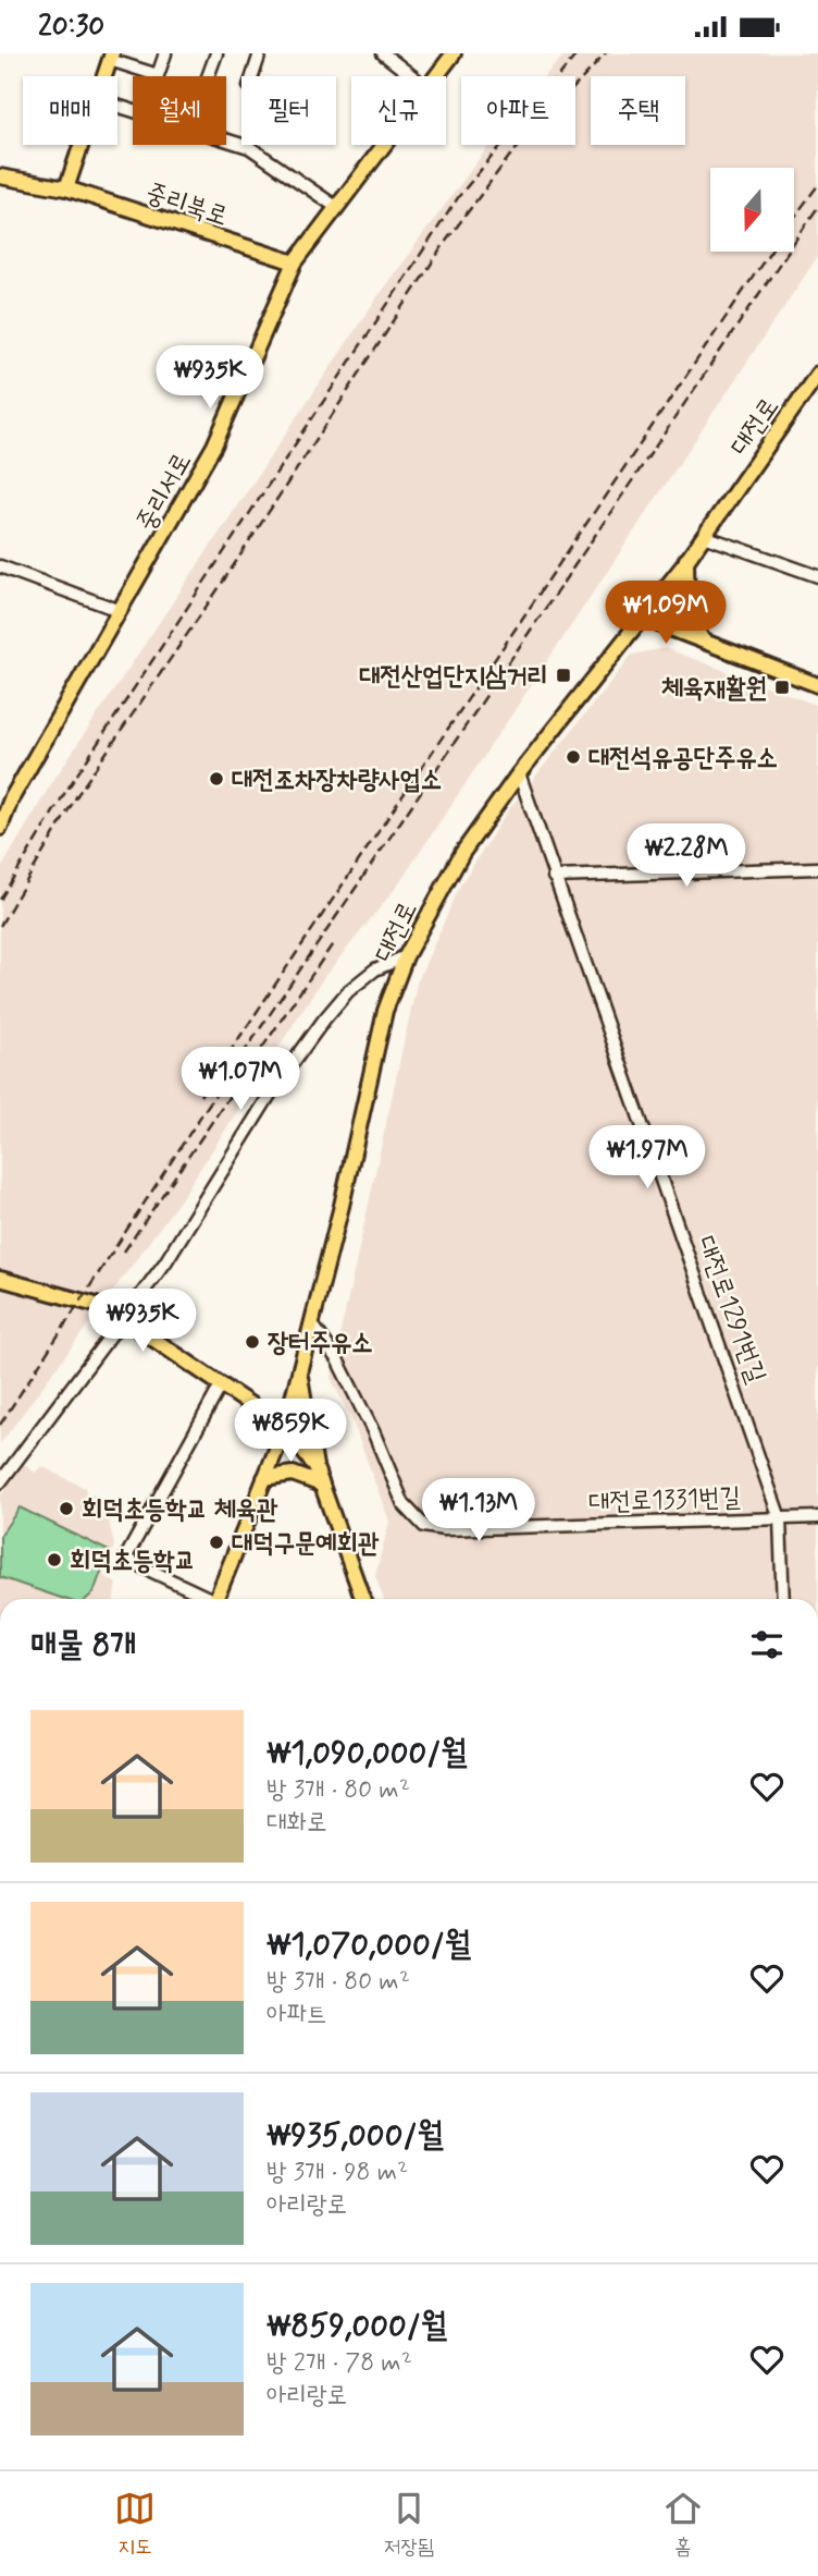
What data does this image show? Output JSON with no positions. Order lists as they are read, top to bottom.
{
  "streets": {
    "main road": ["중리북로", "대전로", "중리서로"],
    "street": ["대전로1291번길", "대전로1331번길"]
  },
  "crossings": [
    ["중리북로", "중리서로"],
    ["대전로", "대전로1291번길"],
    ["대전로", "대전로1331번길"],
    ["대전로1291번길", "대전로1331번길"]
  ],
  "places": {
    "transit": ["대전산업단지삼거리", "체육재활원"],
    "other": [
      "대전석유공단주유소",
      "대전조차장차량사업소",
      "장터주유소",
      "회덕초등학교 체육관",
      "대덕구문예회관",
      "회덕초등학교"
    ]
  },
  "north": "bottom",
  "page": {
    "status": "20:30",
    "chip": [
      "매매",
      "월세",
      "필터",
      "신규",
      "아파트",
      "주택"
    ],
    "price": [
      "₩935K",
      "₩1.09M",
      "₩2.28M",
      "₩1.07M",
      "₩1.97M",
      "₩935K",
      "₩859K",
      "₩1.13M"
    ],
    "heading": "매물 8개",
    "list": [
      {
        "name": "₩1,090,000/월",
        "note": "방 3개 · 80 m² · 대화로"
      },
      {
        "name": "₩1,070,000/월",
        "note": "방 3개 · 80 m² · 아파트"
      },
      {
        "name": "₩935,000/월",
        "note": "방 3개 · 98 m² · 아리랑로"
      },
      {
        "name": "₩859,000/월",
        "note": "방 2개 · 78 m² · 아리랑로"
      }
    ],
    "tabs": ["지도", "저장됨", "홈"]
  }
}
